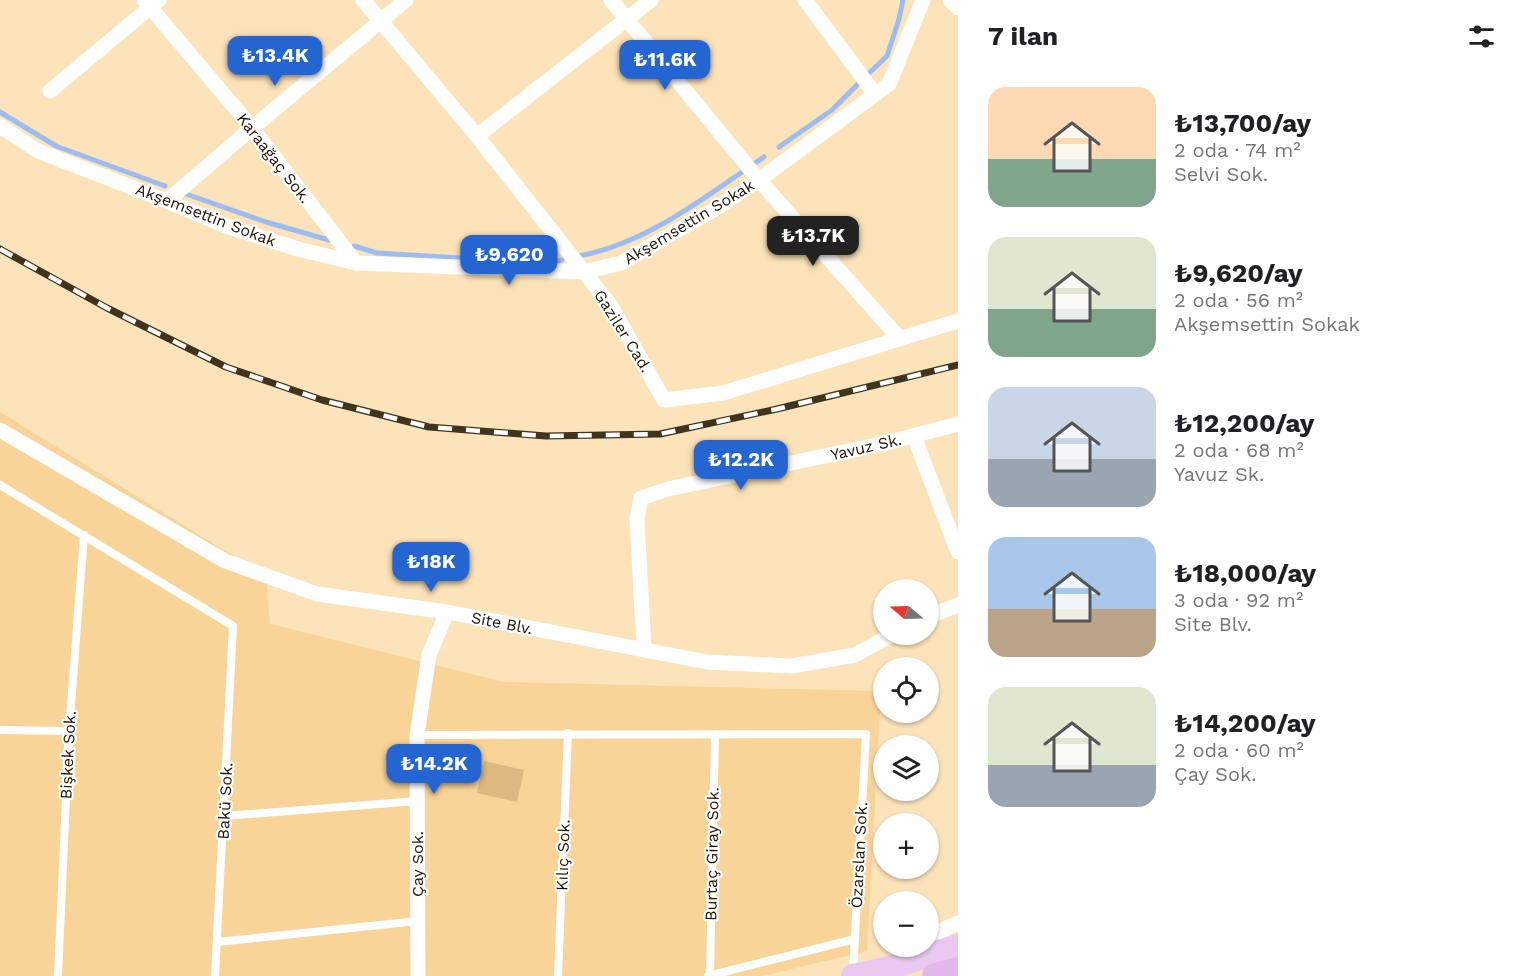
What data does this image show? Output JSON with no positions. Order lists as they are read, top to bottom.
{
  "streets": {
    "street": [
      "Karaağaç Sok.",
      "Akşemsettin Sokak",
      "Gaziler Cad.",
      "Yavuz Sk.",
      "Site Blv.",
      "Çay Sok."
    ],
    "lane": [
      "Bişkek Sok.",
      "Bakü Sok.",
      "Burtaç Giray Sok.",
      "Kılıç Sok.",
      "Özarslan Sok."
    ]
  },
  "crossings": [
    ["Karaağaç Sok.", "Akşemsettin Sokak"],
    ["Akşemsettin Sokak", "Gaziler Cad."],
    ["Yavuz Sk.", "Site Blv."],
    ["Site Blv.", "Çay Sok."],
    ["Bişkek Sok.", "Bakü Sok."],
    ["Burtaç Giray Sok.", "Özarslan Sok."]
  ],
  "north": "left",
  "page": {
    "heading": "7 ilan",
    "price": [
      "₺13.4K",
      "₺11.6K",
      "₺13.7K",
      "₺9,620",
      "₺12.2K",
      "₺18K",
      "₺14.2K"
    ],
    "list": [
      {
        "name": "₺13,700/ay",
        "note": "2 oda · 74 m² · Selvi Sok."
      },
      {
        "name": "₺9,620/ay",
        "note": "2 oda · 56 m² · Akşemsettin Sokak"
      },
      {
        "name": "₺12,200/ay",
        "note": "2 oda · 68 m² · Yavuz Sk."
      },
      {
        "name": "₺18,000/ay",
        "note": "3 oda · 92 m² · Site Blv."
      },
      {
        "name": "₺14,200/ay",
        "note": "2 oda · 60 m² · Çay Sok."
      }
    ],
    "map_buttons": ["+", "−"]
  }
}
